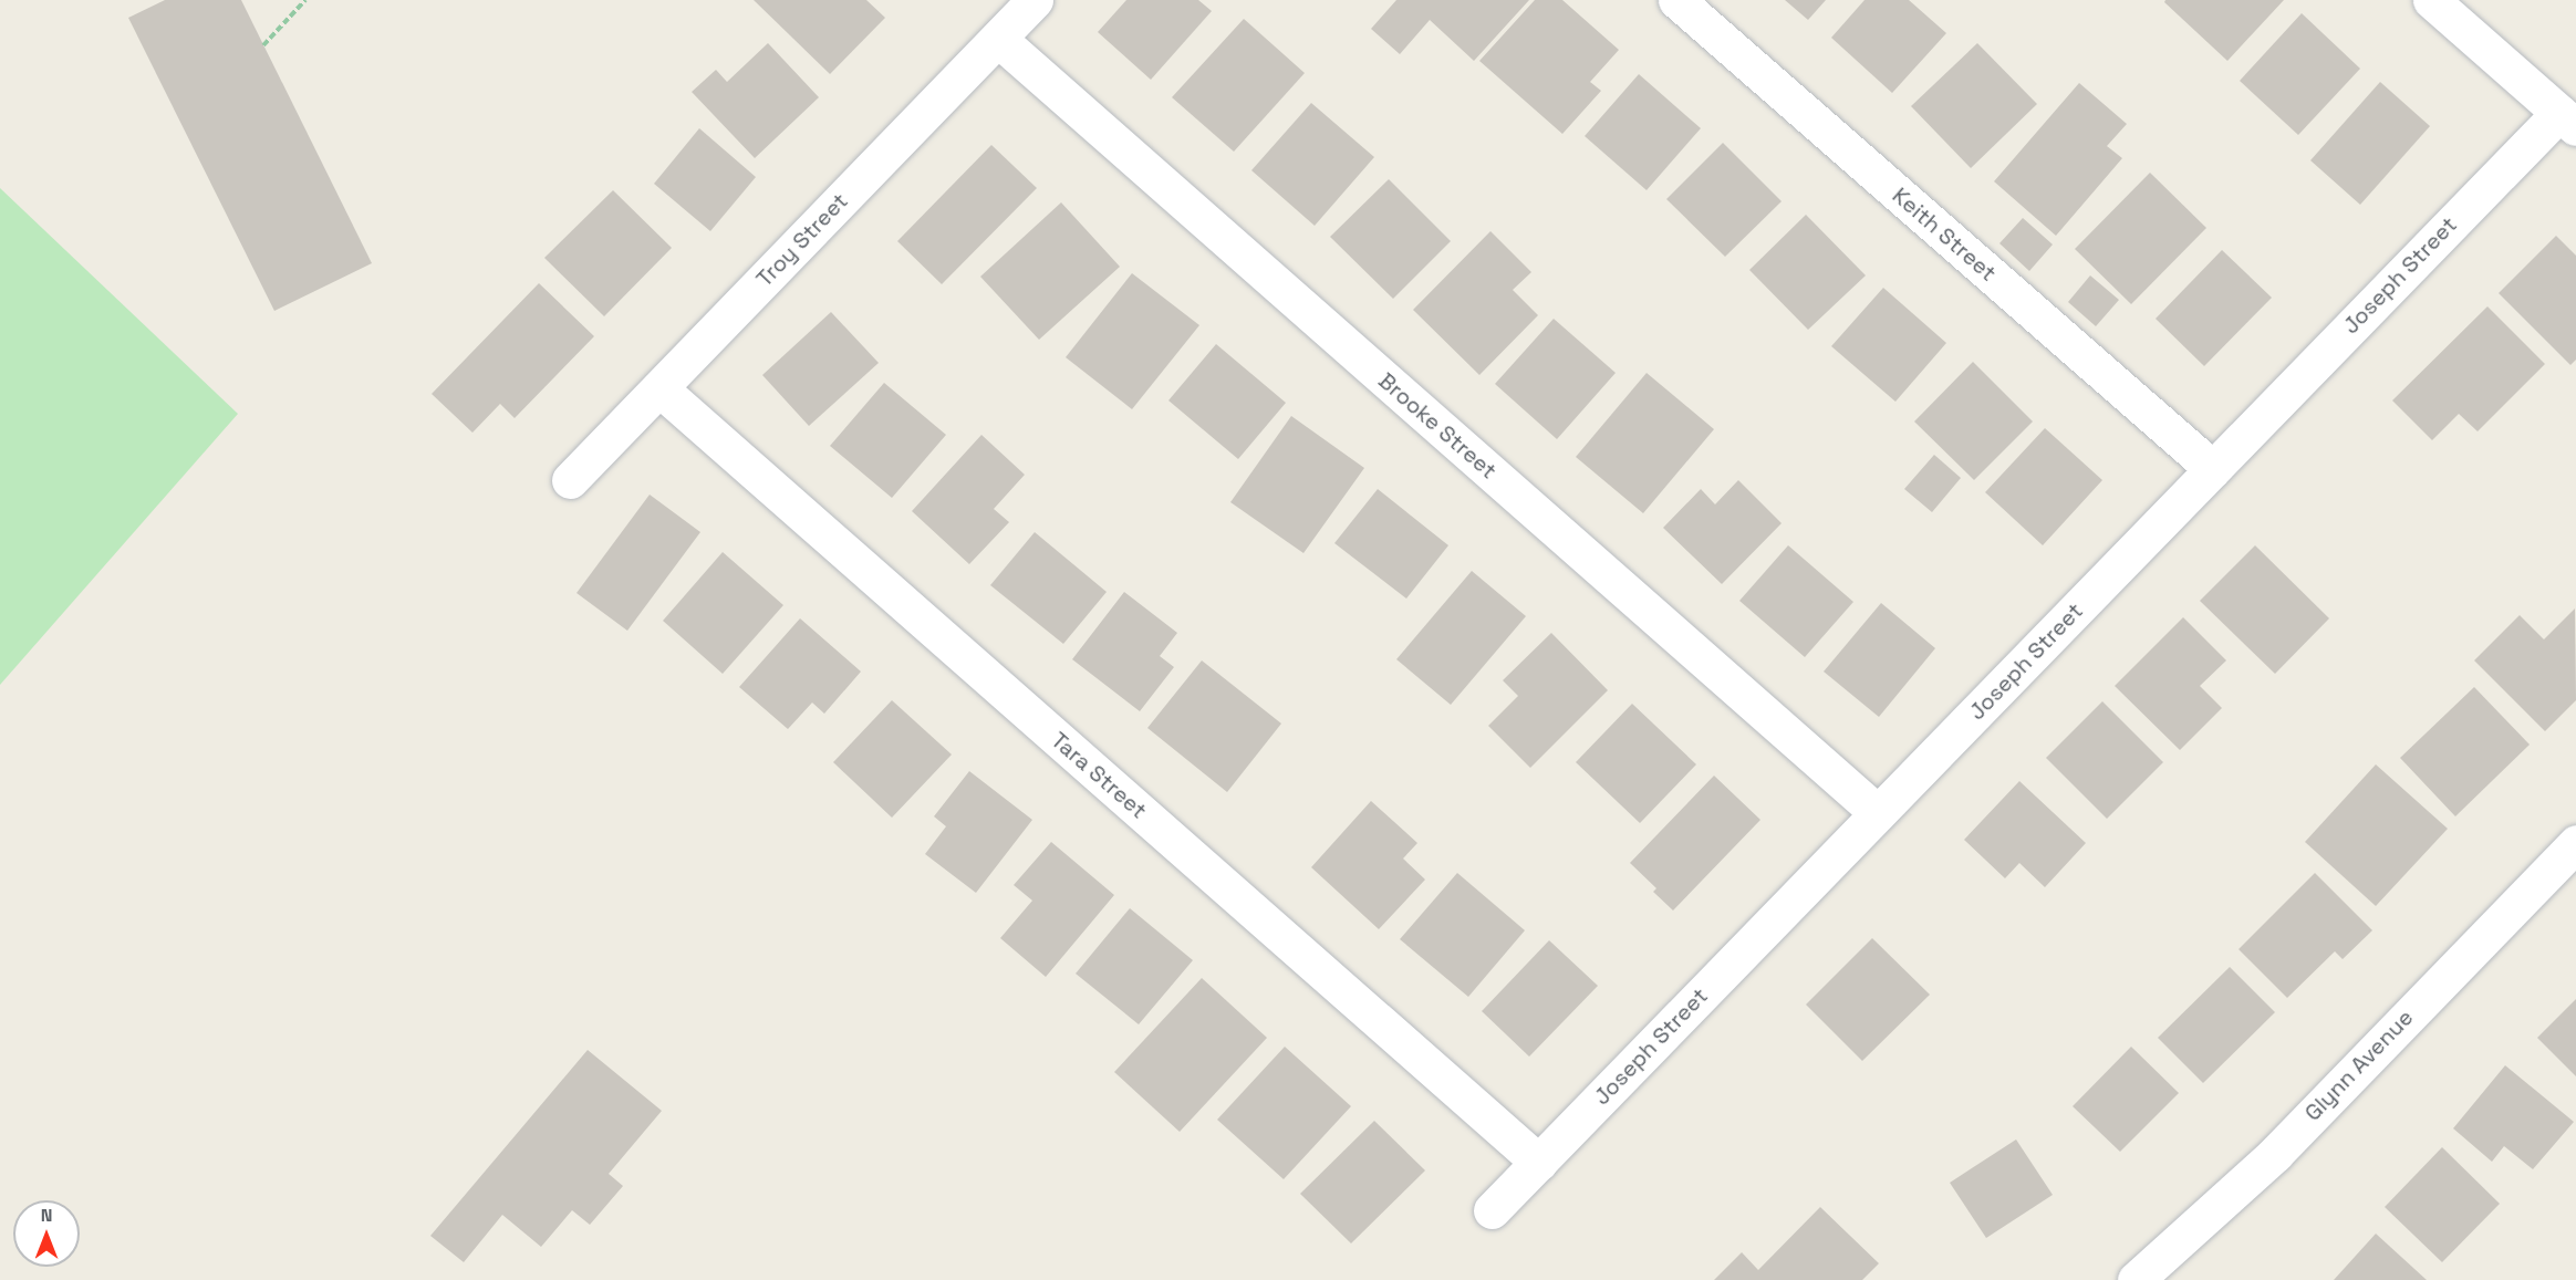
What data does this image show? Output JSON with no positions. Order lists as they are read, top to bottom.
{
  "streets": {
    "street": [
      "Keith Street",
      "Troy Street",
      "Joseph Street",
      "Brooke Street",
      "Tara Street",
      "Glynn Avenue"
    ]
  },
  "crossings": [
    ["Keith Street", "Joseph Street"],
    ["Troy Street", "Brooke Street"],
    ["Troy Street", "Tara Street"],
    ["Joseph Street", "Brooke Street"],
    ["Joseph Street", "Tara Street"]
  ],
  "north": "top"
}
